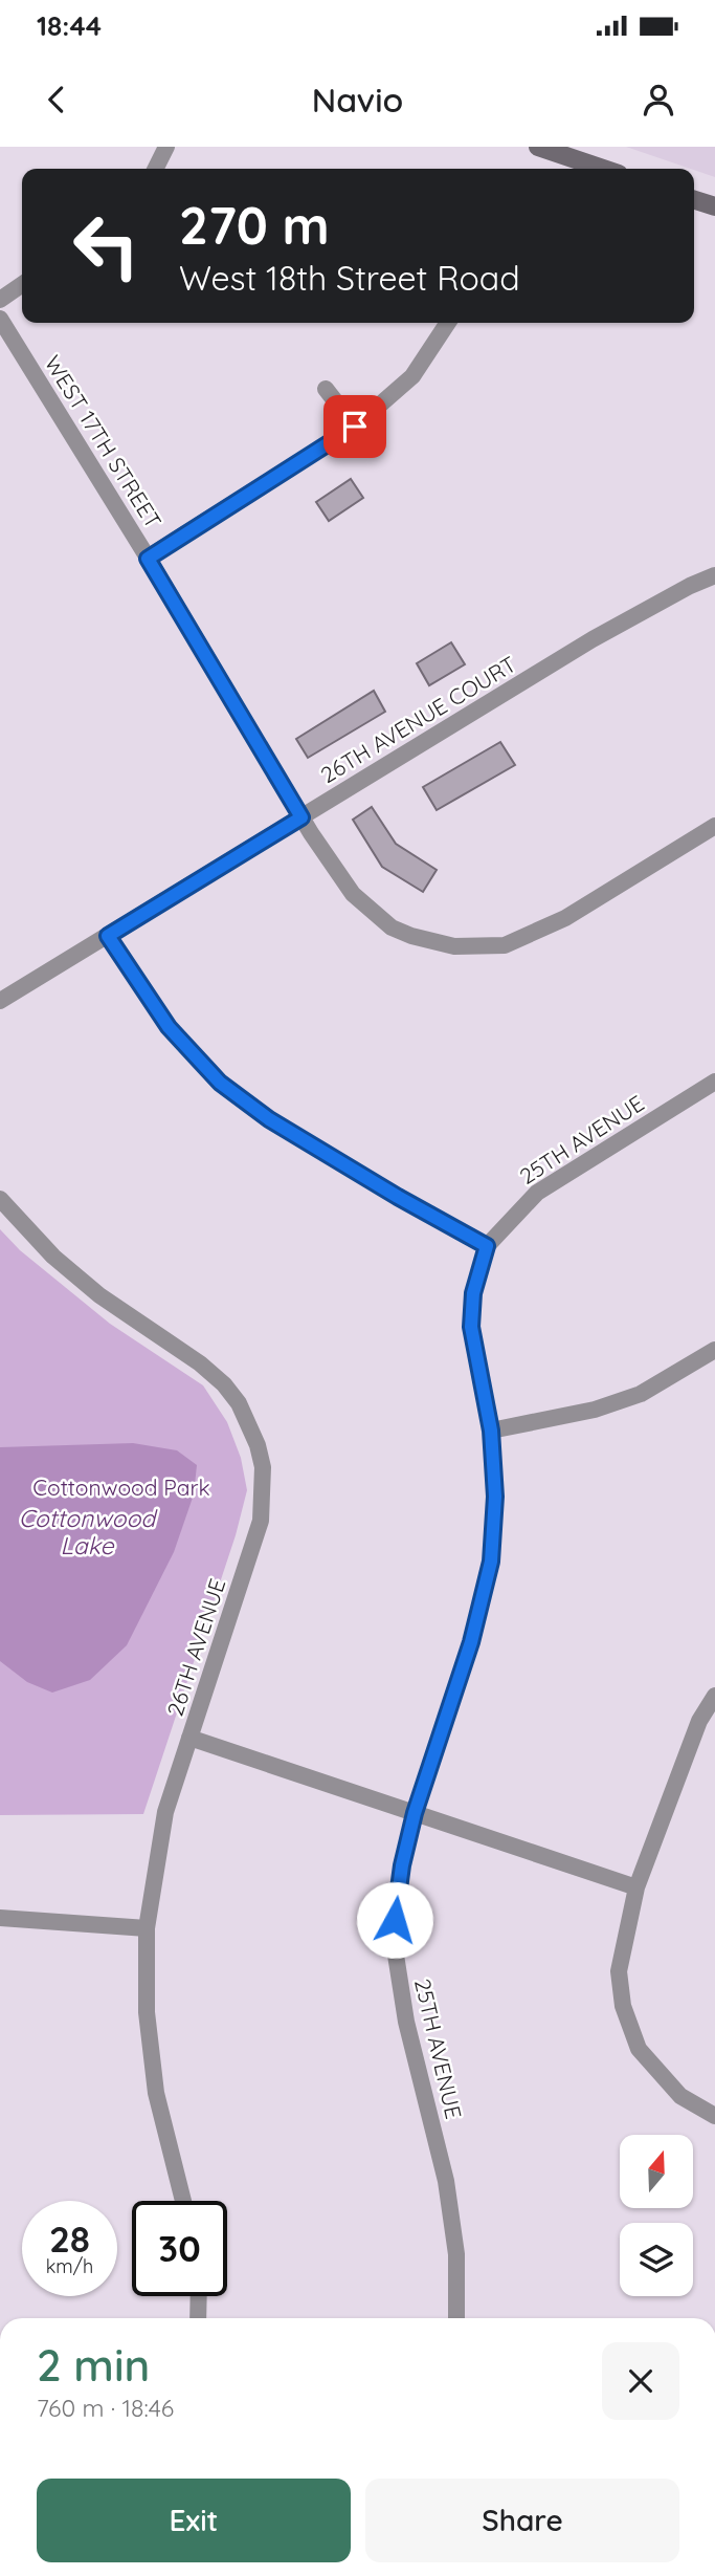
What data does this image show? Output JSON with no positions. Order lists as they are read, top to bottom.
{
  "streets": {
    "street": [
      "WEST 17TH STREET",
      "26TH AVENUE COURT",
      "25TH AVENUE",
      "26TH AVENUE"
    ]
  },
  "crossings": [
    ["WEST 17TH STREET", "26TH AVENUE COURT"]
  ],
  "water": ["Cottonwood Lake"],
  "parks": ["Cottonwood Park"],
  "north": "top",
  "page": {
    "status": "18:44",
    "header": "Navio",
    "turn": ["270 m", "West 18th Street Road"],
    "speed": "28 km/h",
    "limit": "30",
    "heading": ["2 min", "760 m · 18:46"],
    "buttons": ["Exit", "Share"]
  }
}
